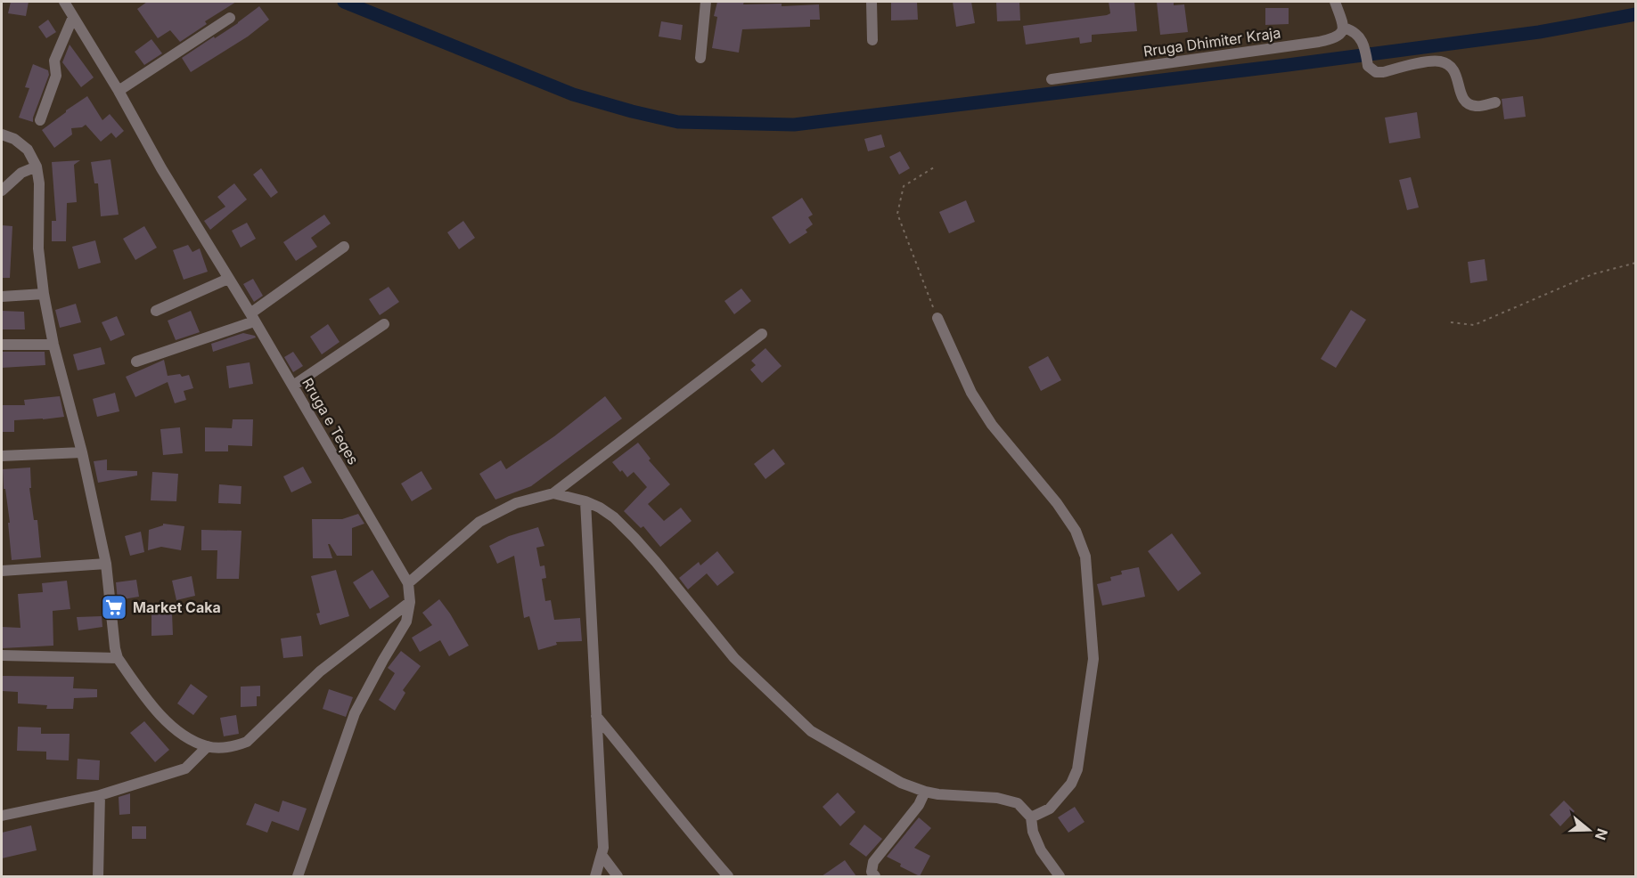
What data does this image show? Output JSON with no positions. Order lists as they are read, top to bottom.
{
  "streets": {
    "street": ["Rruga Dhimiter Kraja", "Rruga e Teqes"]
  },
  "places": {
    "supermarket": ["Market Caka"]
  },
  "north": "right"
}
